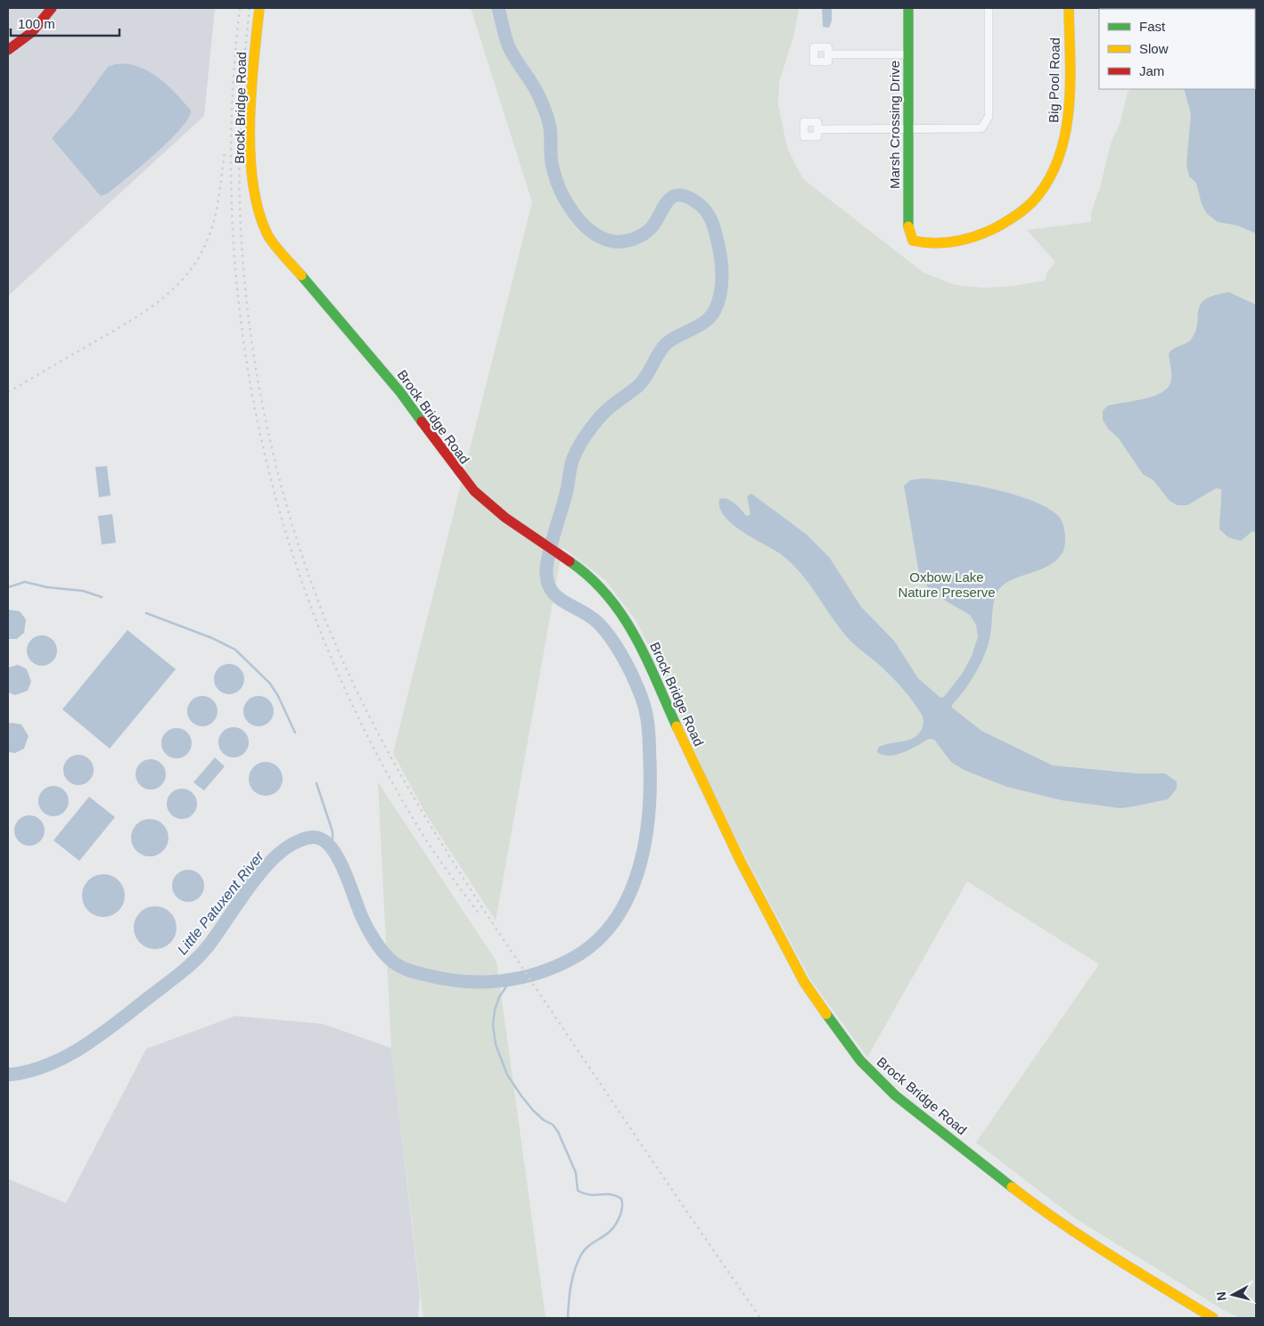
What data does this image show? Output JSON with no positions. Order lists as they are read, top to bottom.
{
  "streets": {
    "street": ["Big Pool Road", "Brock Bridge Road", "Marsh Crossing Drive"]
  },
  "crossings": [
    ["Big Pool Road", "Marsh Crossing Drive"]
  ],
  "water": ["Little Patuxent River"],
  "parks": ["Oxbow Lake Nature Preserve"],
  "legend": ["Fast", "Slow", "Jam"],
  "scale_bar": "100 m",
  "north": "left"
}
